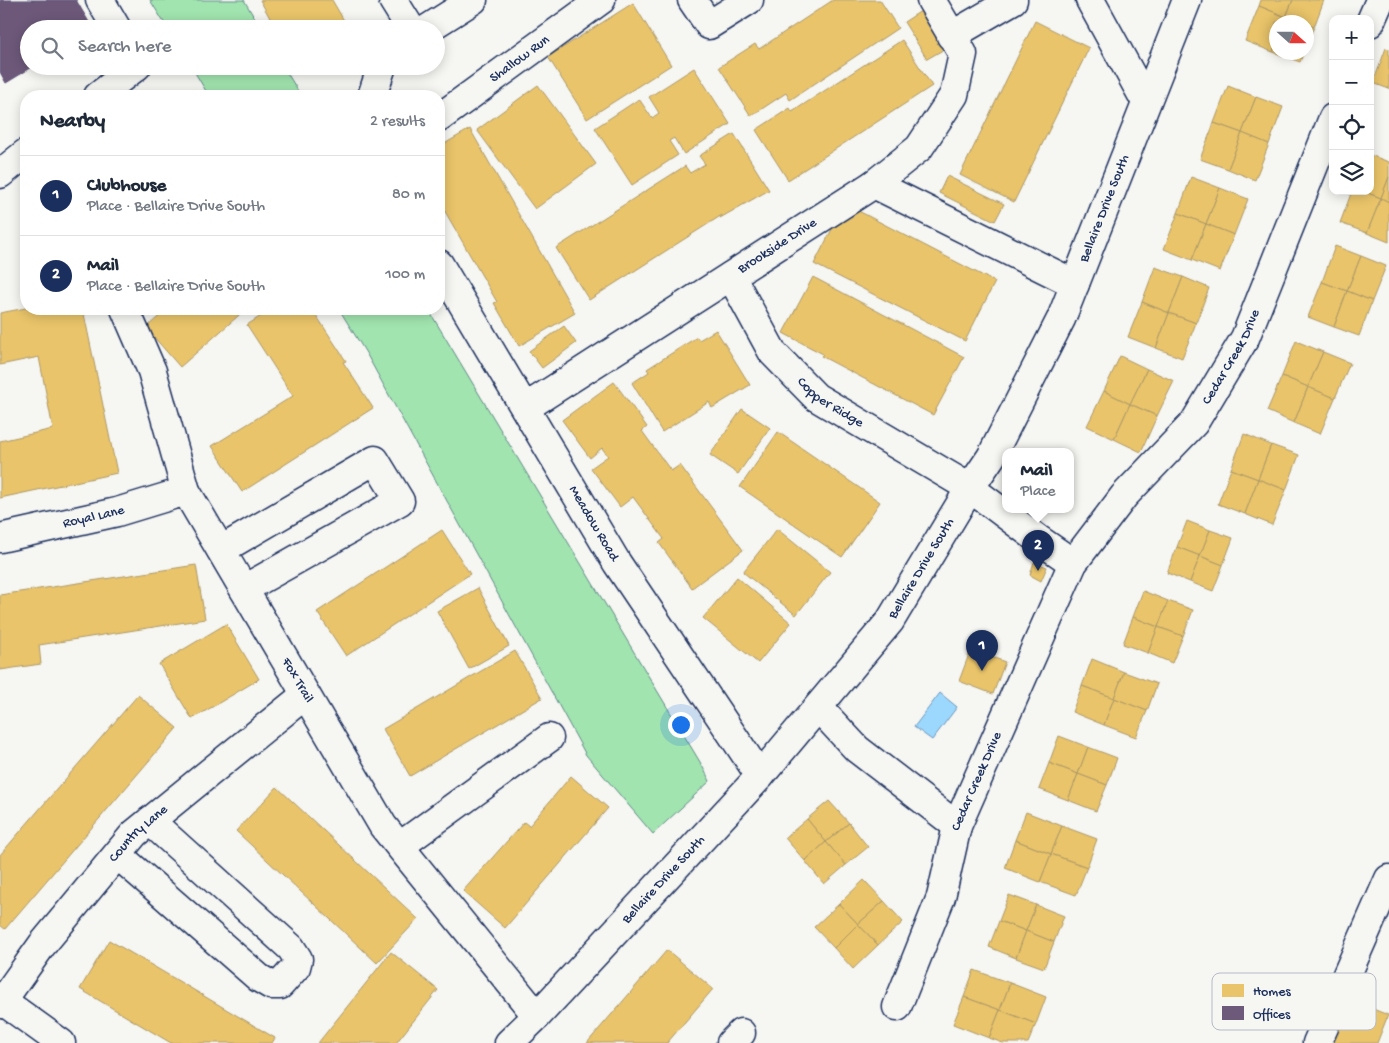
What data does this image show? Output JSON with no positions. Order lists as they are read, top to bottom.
{
  "streets": {
    "street": [
      "Shallow Run",
      "Bellaire Drive South",
      "Brookside Drive",
      "Cedar Creek Drive",
      "Copper Ridge",
      "Royal Lane",
      "Meadow Road",
      "Fox Trail",
      "Country Lane"
    ]
  },
  "crossings": [
    ["Bellaire Drive South", "Copper Ridge"],
    ["Bellaire Drive South", "Meadow Road"],
    ["Bellaire Drive South", "Fox Trail"],
    ["Brookside Drive", "Copper Ridge"],
    ["Brookside Drive", "Meadow Road"],
    ["Royal Lane", "Fox Trail"],
    ["Fox Trail", "Country Lane"]
  ],
  "legend": ["Homes", "Offices"],
  "north": "right",
  "page": {
    "map_buttons": ["+", "−"],
    "search": "Search here",
    "heading": ["Nearby", "2 results"],
    "list": [
      {
        "mark": "1",
        "name": "Clubhouse",
        "note": "Place · Bellaire Drive South",
        "value": "80 m"
      },
      {
        "mark": "2",
        "name": "Mail",
        "note": "Place · Bellaire Drive South",
        "value": "100 m"
      }
    ],
    "popup": ["Mail", "Place"],
    "pins": ["2", "1"]
  }
}
